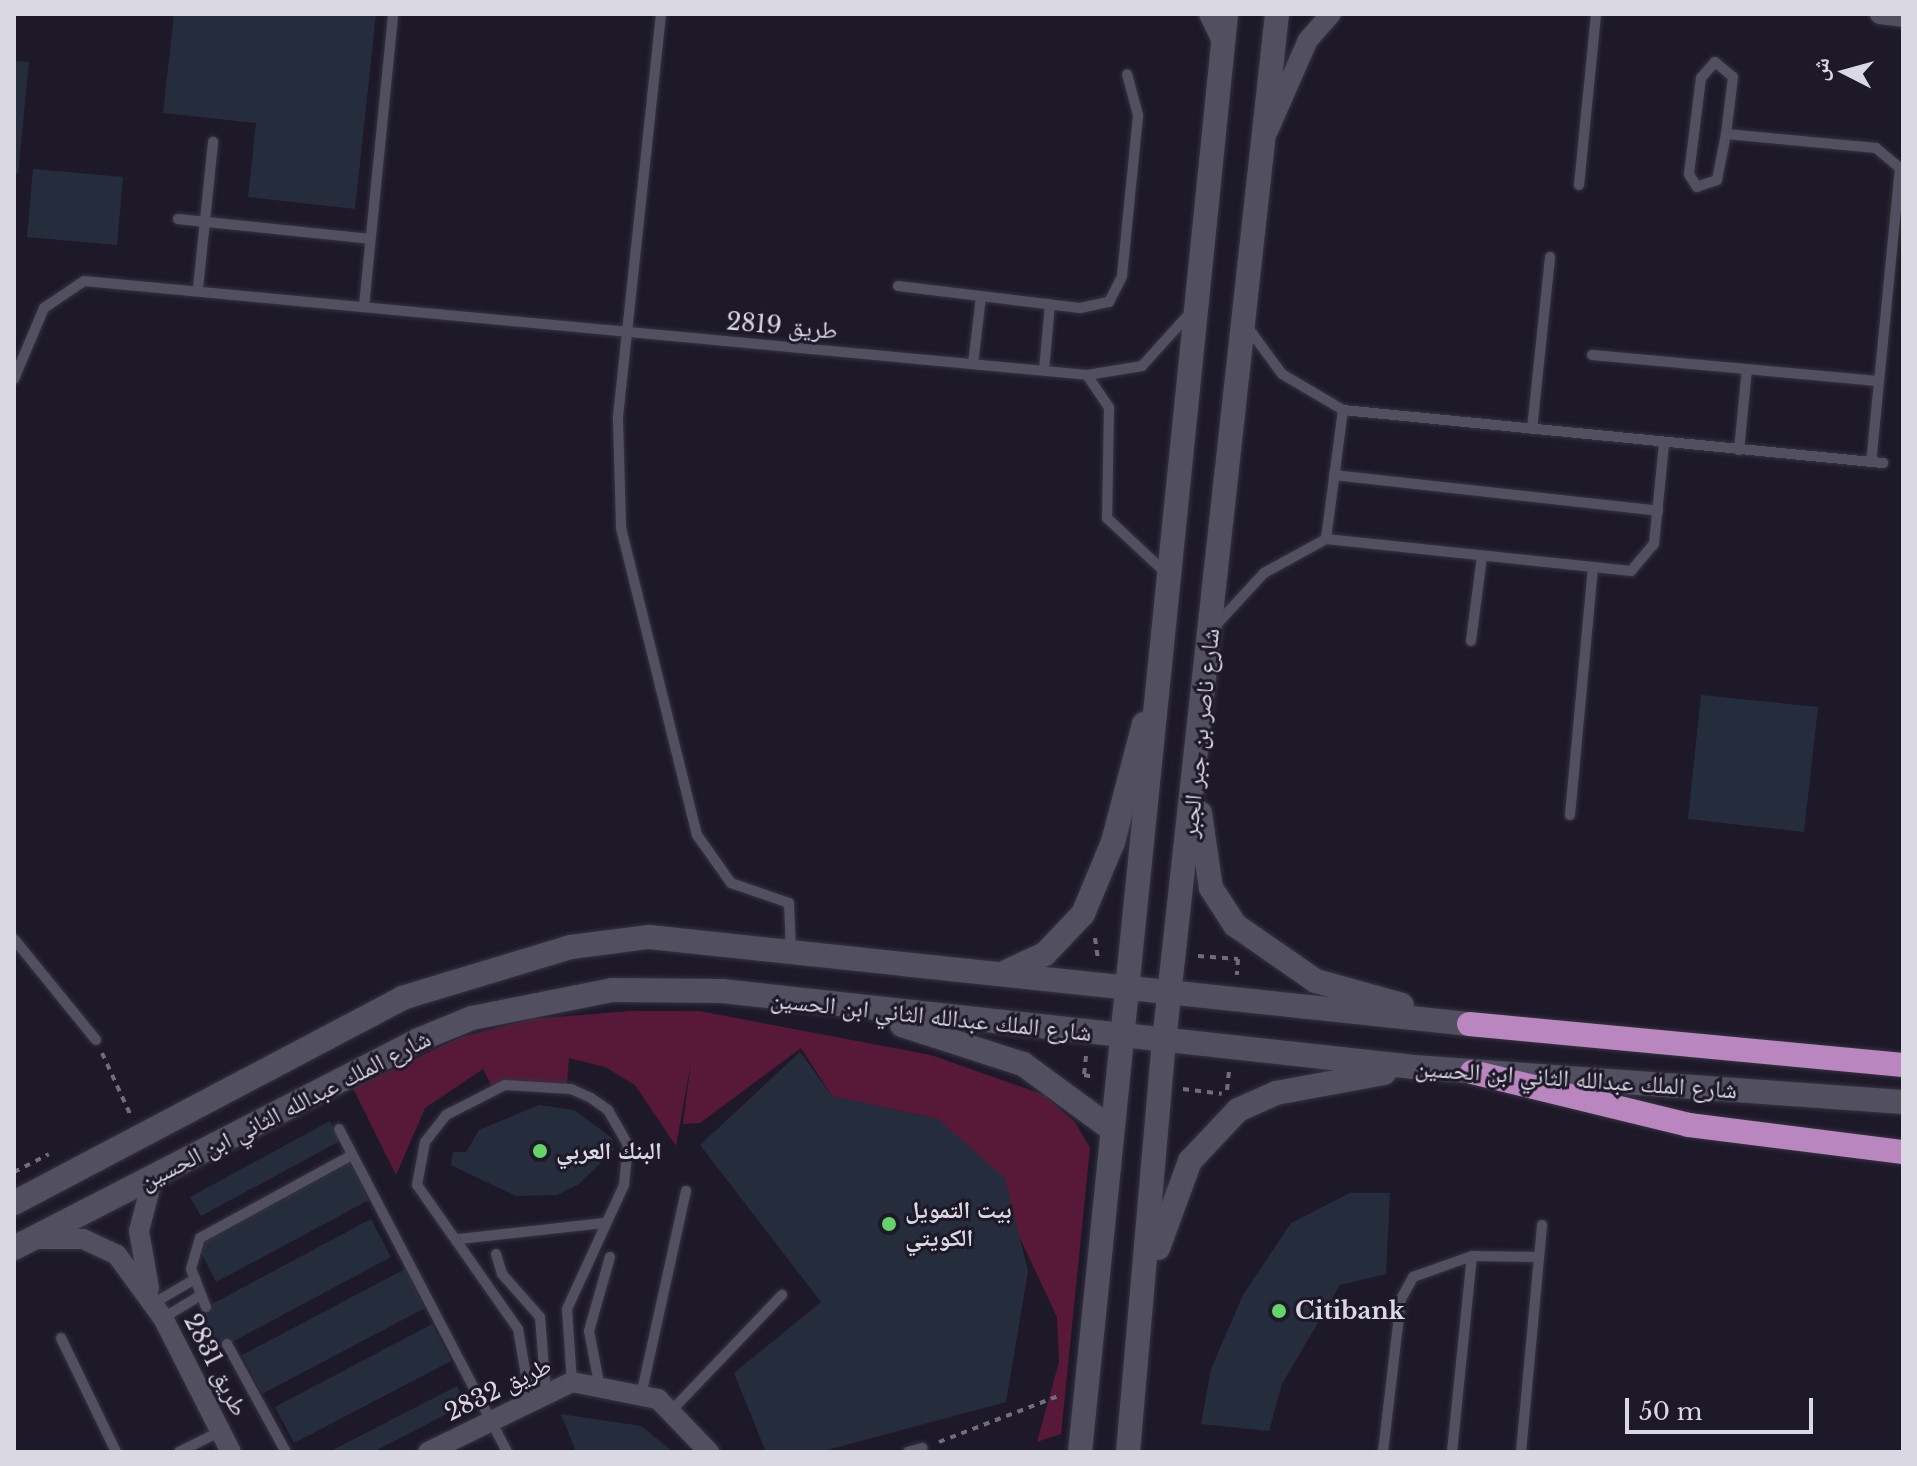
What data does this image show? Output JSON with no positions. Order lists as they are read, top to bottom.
{
  "streets": {
    "main road": ["شارع ناصر بن جبر الجبر", "شارع الملك عبدالله الثاني ابن الحسين"],
    "street": ["طريق 2831", "طريق 2832"],
    "lane": ["طريق 2819"]
  },
  "crossings": [
    ["طريق 2819", "شارع ناصر بن جبر الجبر"],
    ["شارع ناصر بن جبر الجبر", "شارع الملك عبدالله الثاني ابن الحسين"],
    ["شارع الملك عبدالله الثاني ابن الحسين", "طريق 2831"]
  ],
  "places": ["البنك العربي", "بيت التمويل الكويتي", "Citibank"],
  "scale_bar": "50 m",
  "north": "left"
}
